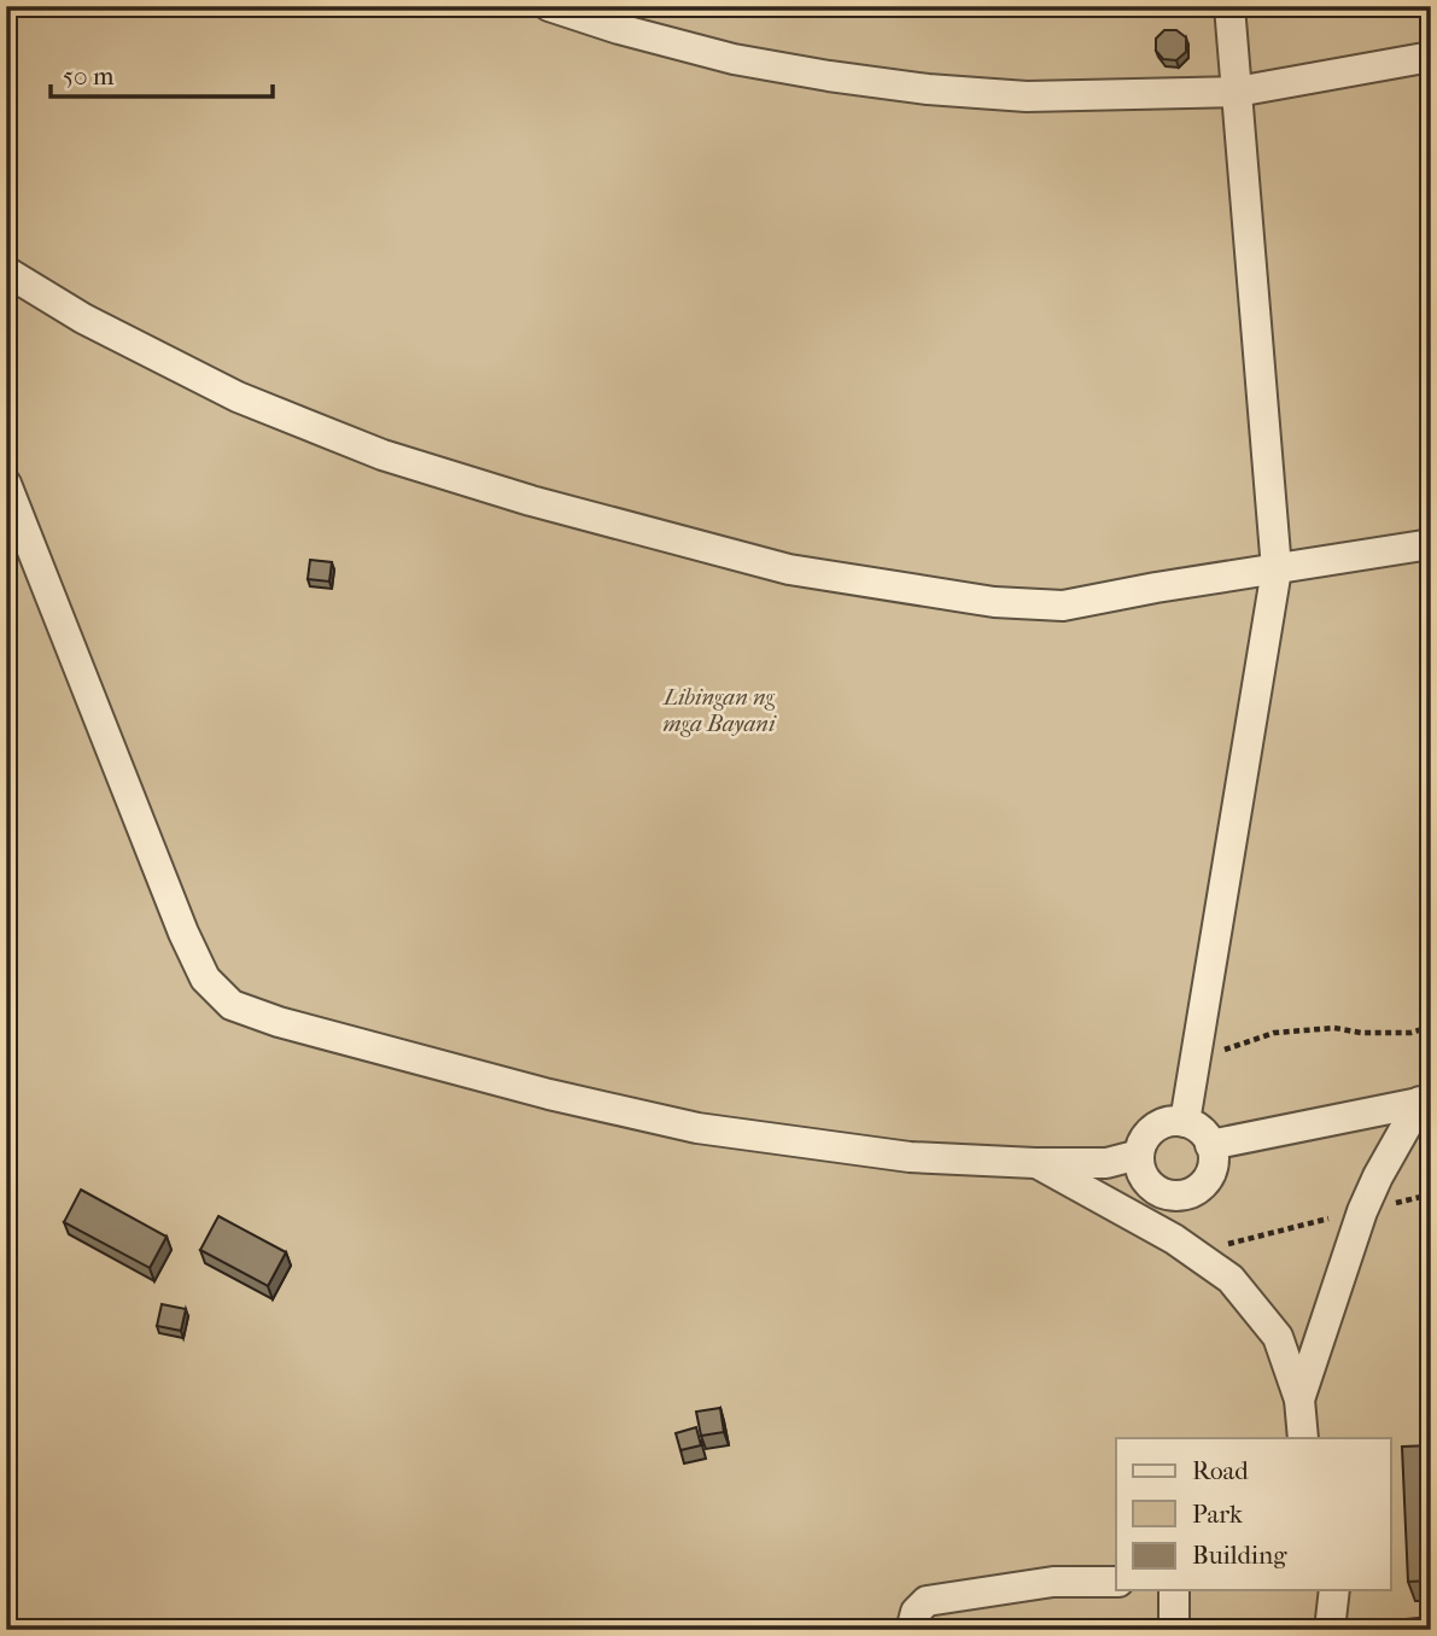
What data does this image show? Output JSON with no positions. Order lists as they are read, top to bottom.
{
  "parks": ["Libingan ng mga Bayani"],
  "legend": ["Road", "Park", "Building"],
  "scale_bar": "50 m"
}
